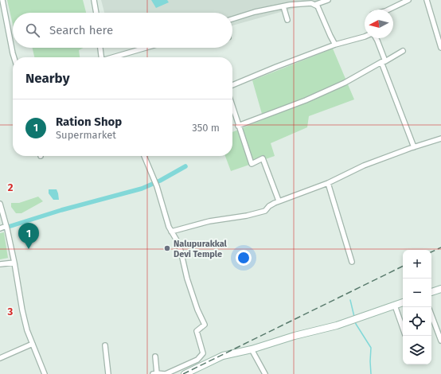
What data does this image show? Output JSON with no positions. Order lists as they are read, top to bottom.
{
  "places": ["Nalupurakkal Devi Temple"],
  "north": "left",
  "page": {
    "search": "Search here",
    "heading": "Nearby",
    "list": [
      {
        "mark": "1",
        "name": "Ration Shop",
        "note": "Supermarket",
        "value": "350 m"
      }
    ],
    "pins": "1",
    "map_buttons": ["+", "−"]
  },
  "grid": {
    "rows": ["2", "3"]
  }
}
